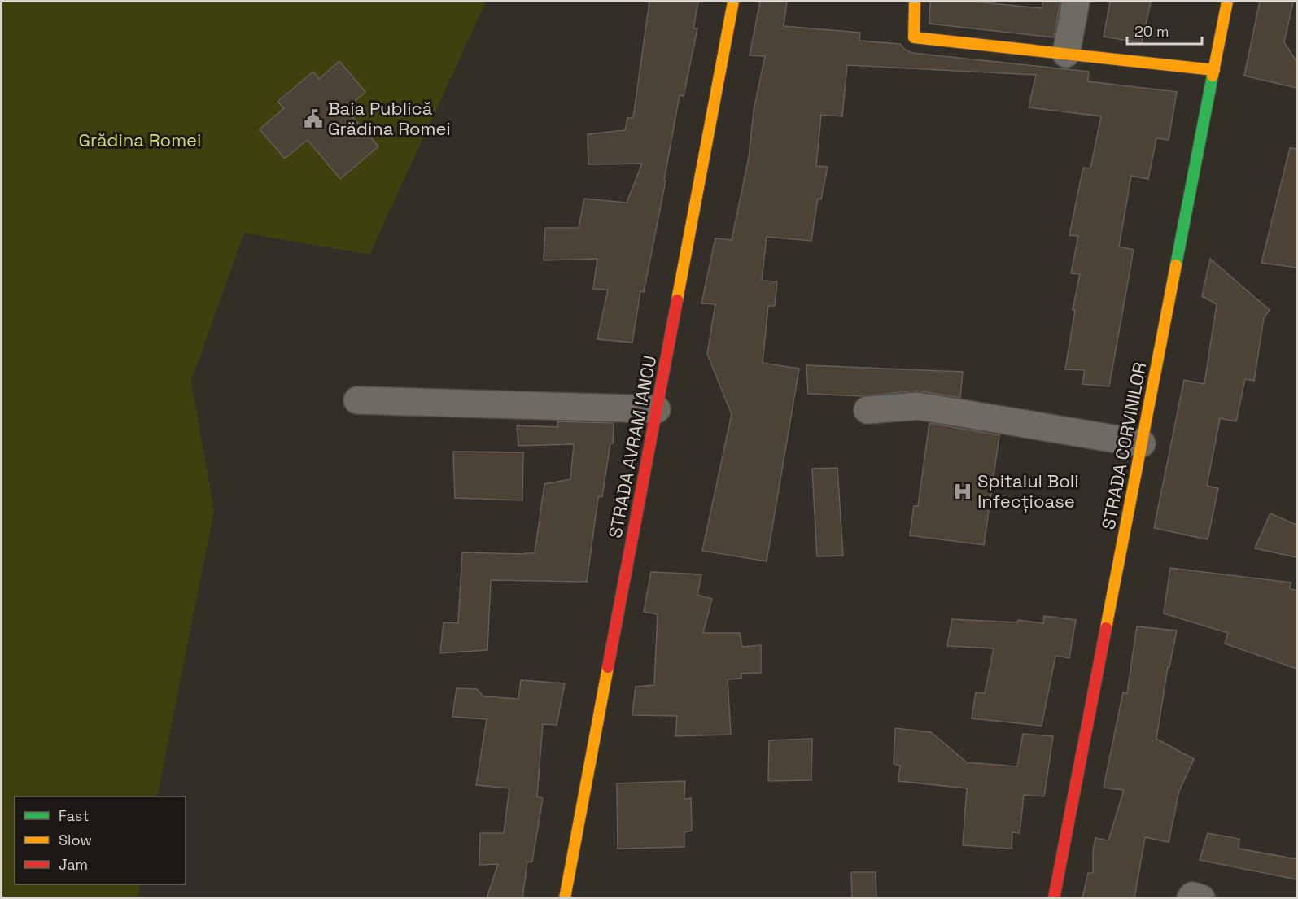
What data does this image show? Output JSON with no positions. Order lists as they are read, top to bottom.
{
  "streets": {
    "street": ["STRADA CORVINILOR", "STRADA AVRAM IANCU"]
  },
  "parks": ["Grădina Romei"],
  "places": {
    "public building": ["Baia Publică Grădina Romei"],
    "hospital": ["Spitalul Boli Infecțioase"]
  },
  "legend": ["Fast", "Slow", "Jam"],
  "scale_bar": "20 m"
}
